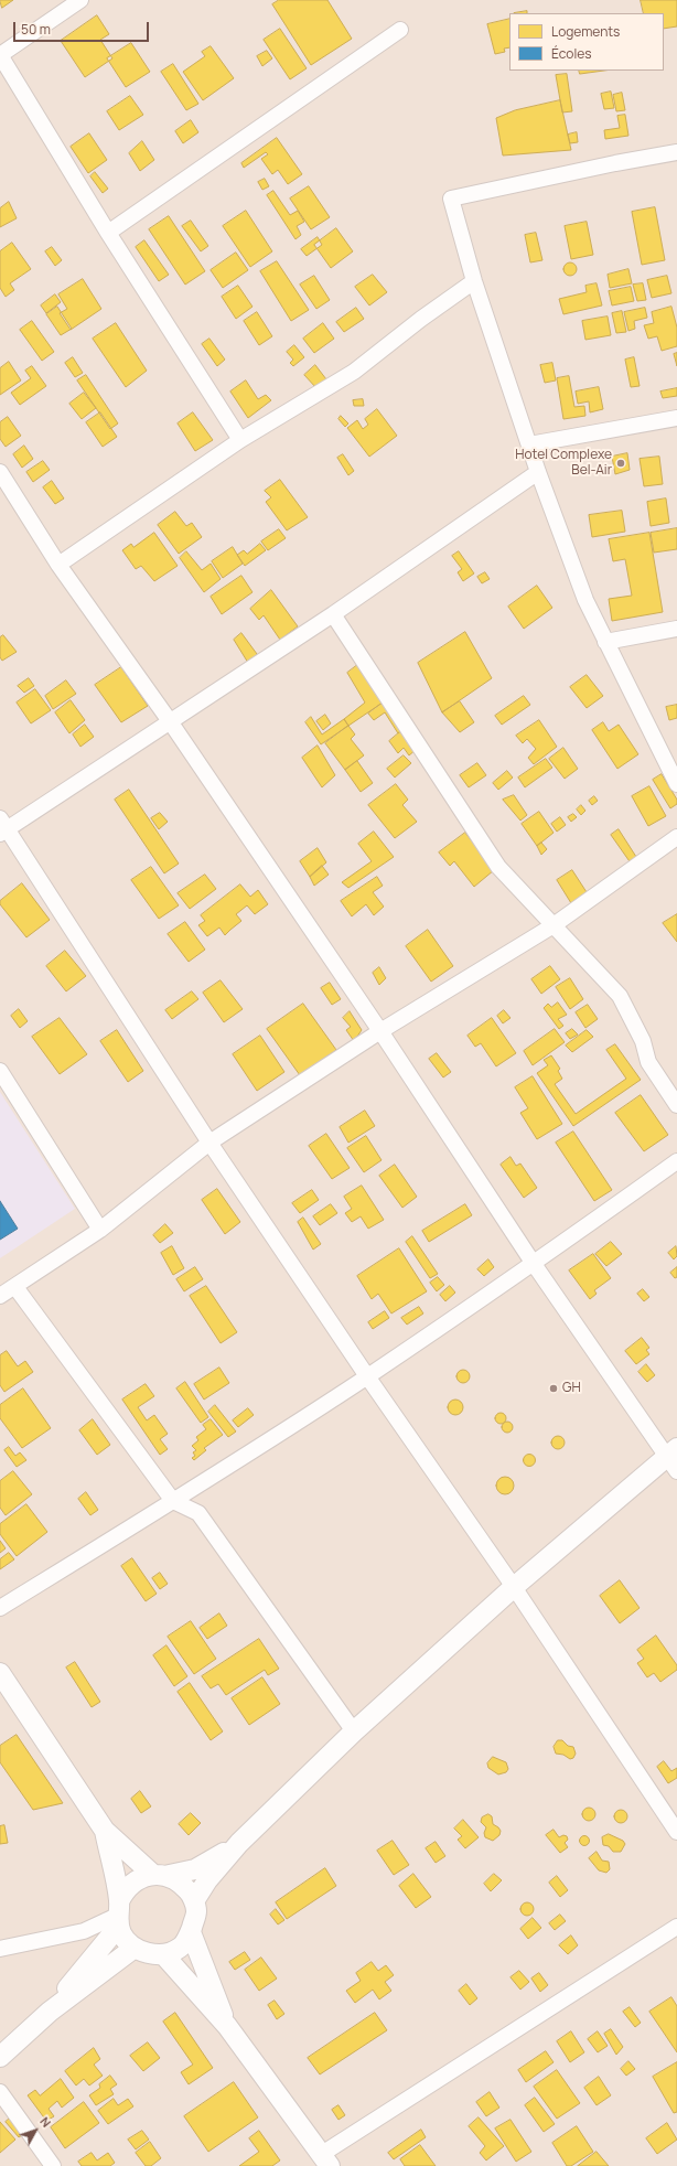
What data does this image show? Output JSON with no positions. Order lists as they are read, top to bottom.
{
  "places": ["Hotel Complexe Bel-Air", "GH"],
  "legend": ["Logements", "Écoles"],
  "scale_bar": "50 m",
  "north": "top right"
}
